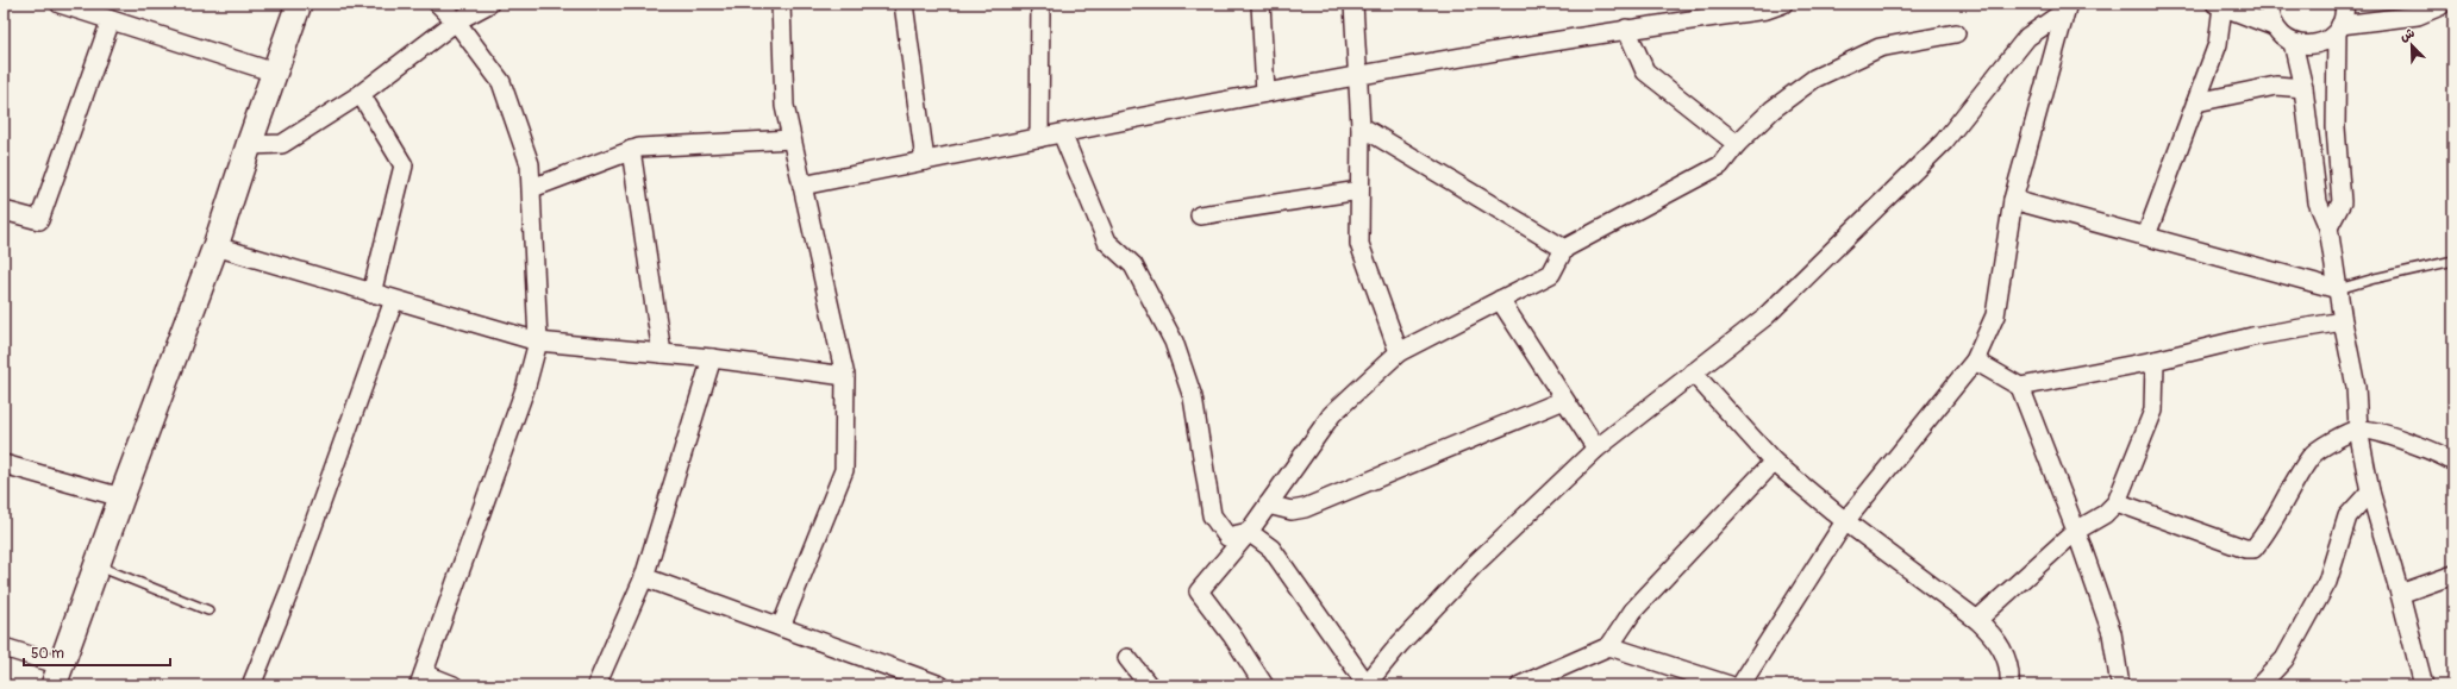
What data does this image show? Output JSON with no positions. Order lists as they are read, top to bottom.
{
  "scale_bar": "50 m",
  "north": "top left"
}
